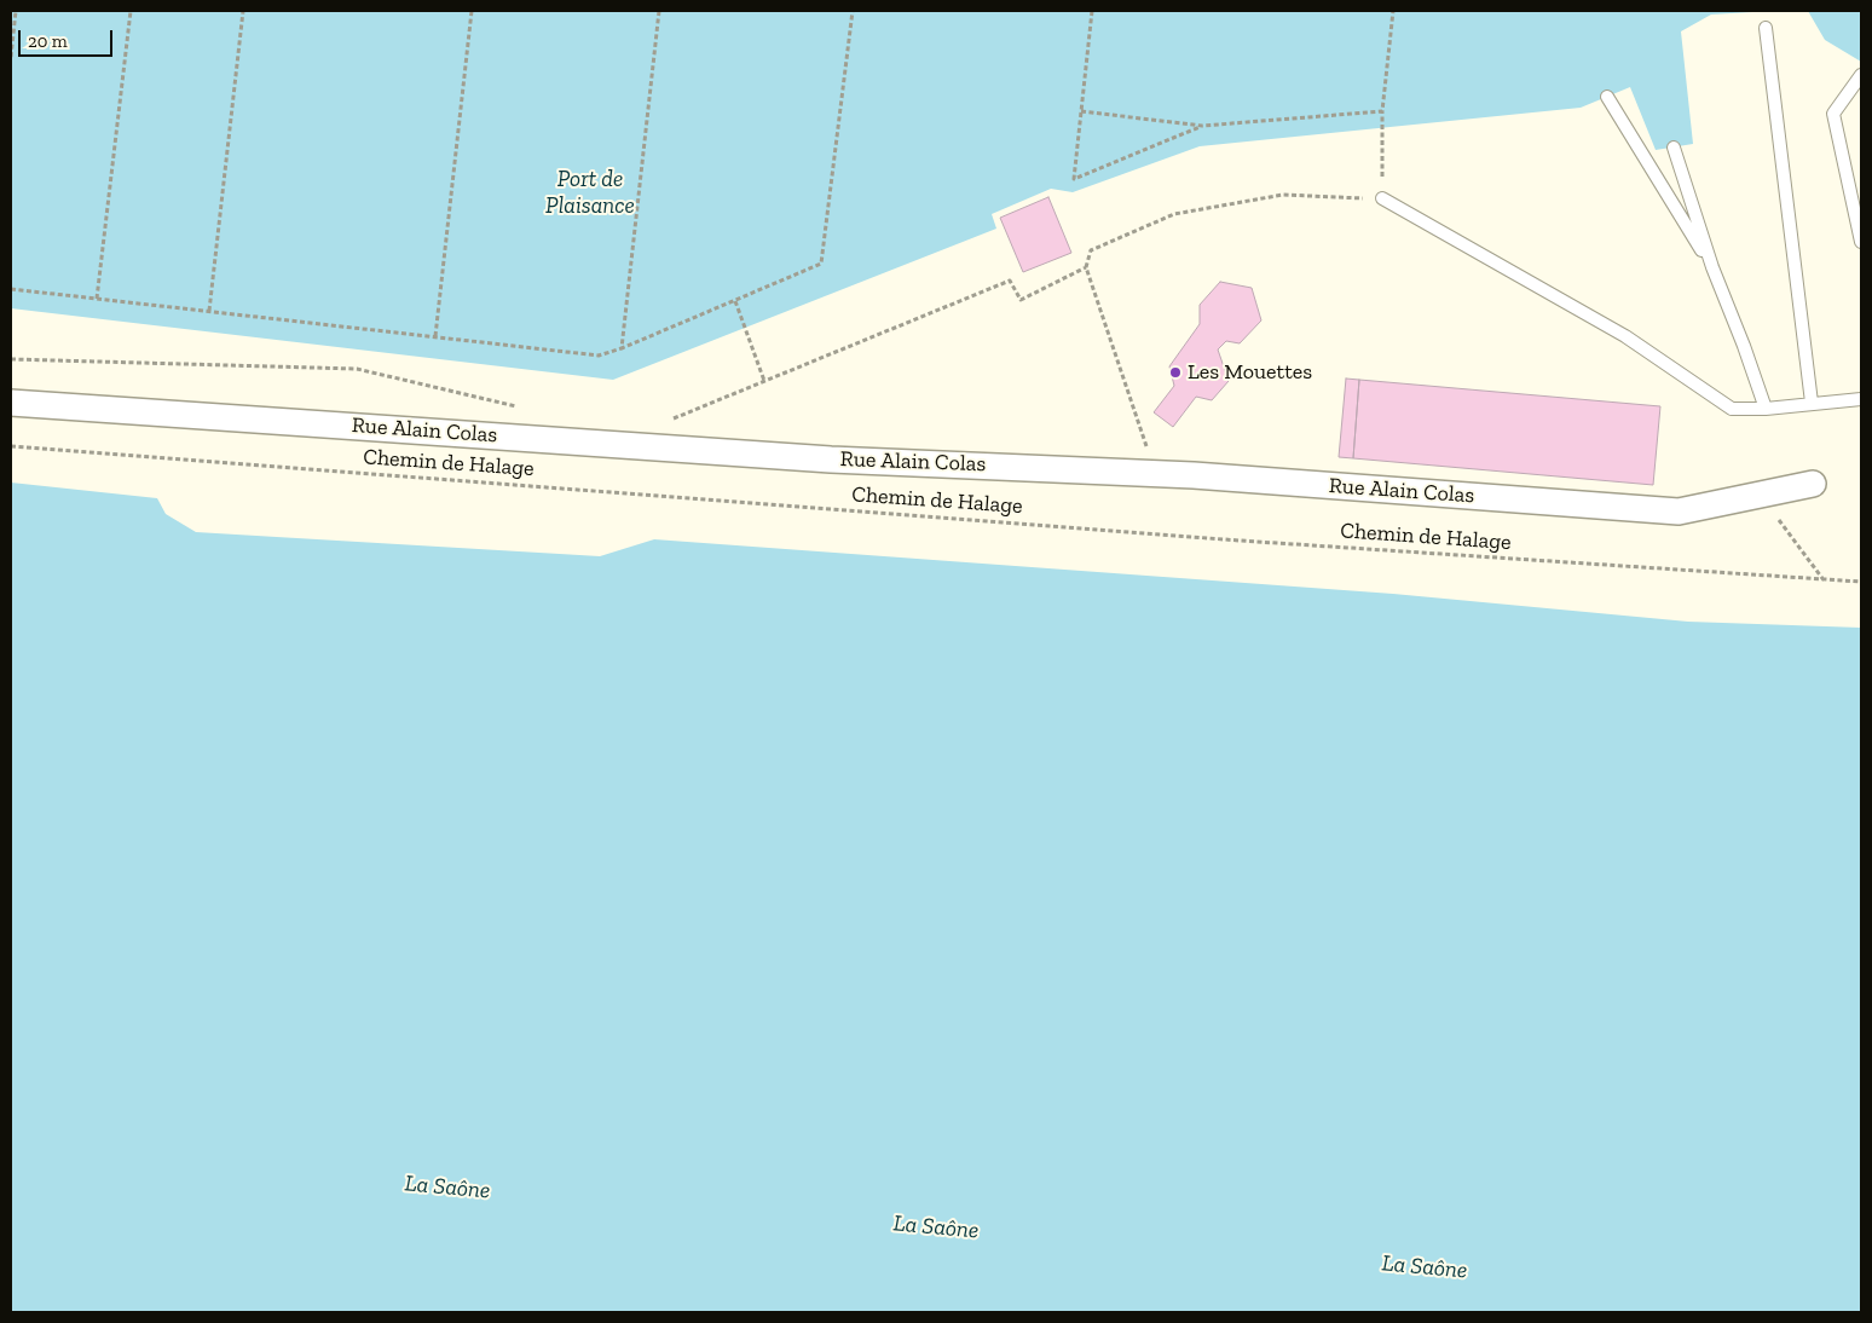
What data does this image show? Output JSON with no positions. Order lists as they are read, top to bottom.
{
  "streets": {
    "street": ["Rue Alain Colas"],
    "path": ["Chemin de Halage"]
  },
  "water": ["Port de Plaisance", "La Saône"],
  "places": ["Les Mouettes"],
  "scale_bar": "20 m"
}
